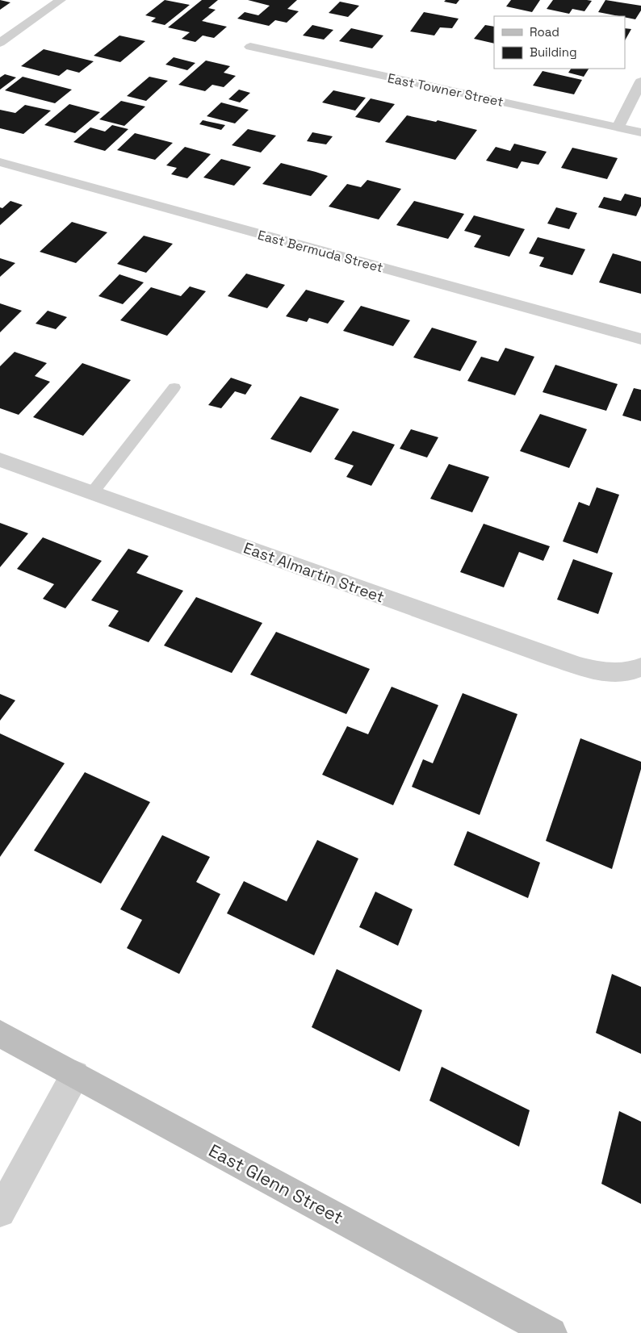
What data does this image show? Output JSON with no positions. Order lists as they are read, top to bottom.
{
  "streets": {
    "street": [
      "East Towner Street",
      "East Bermuda Street",
      "East Almartin Street",
      "East Glenn Street"
    ]
  },
  "legend": ["Road", "Building"]
}
